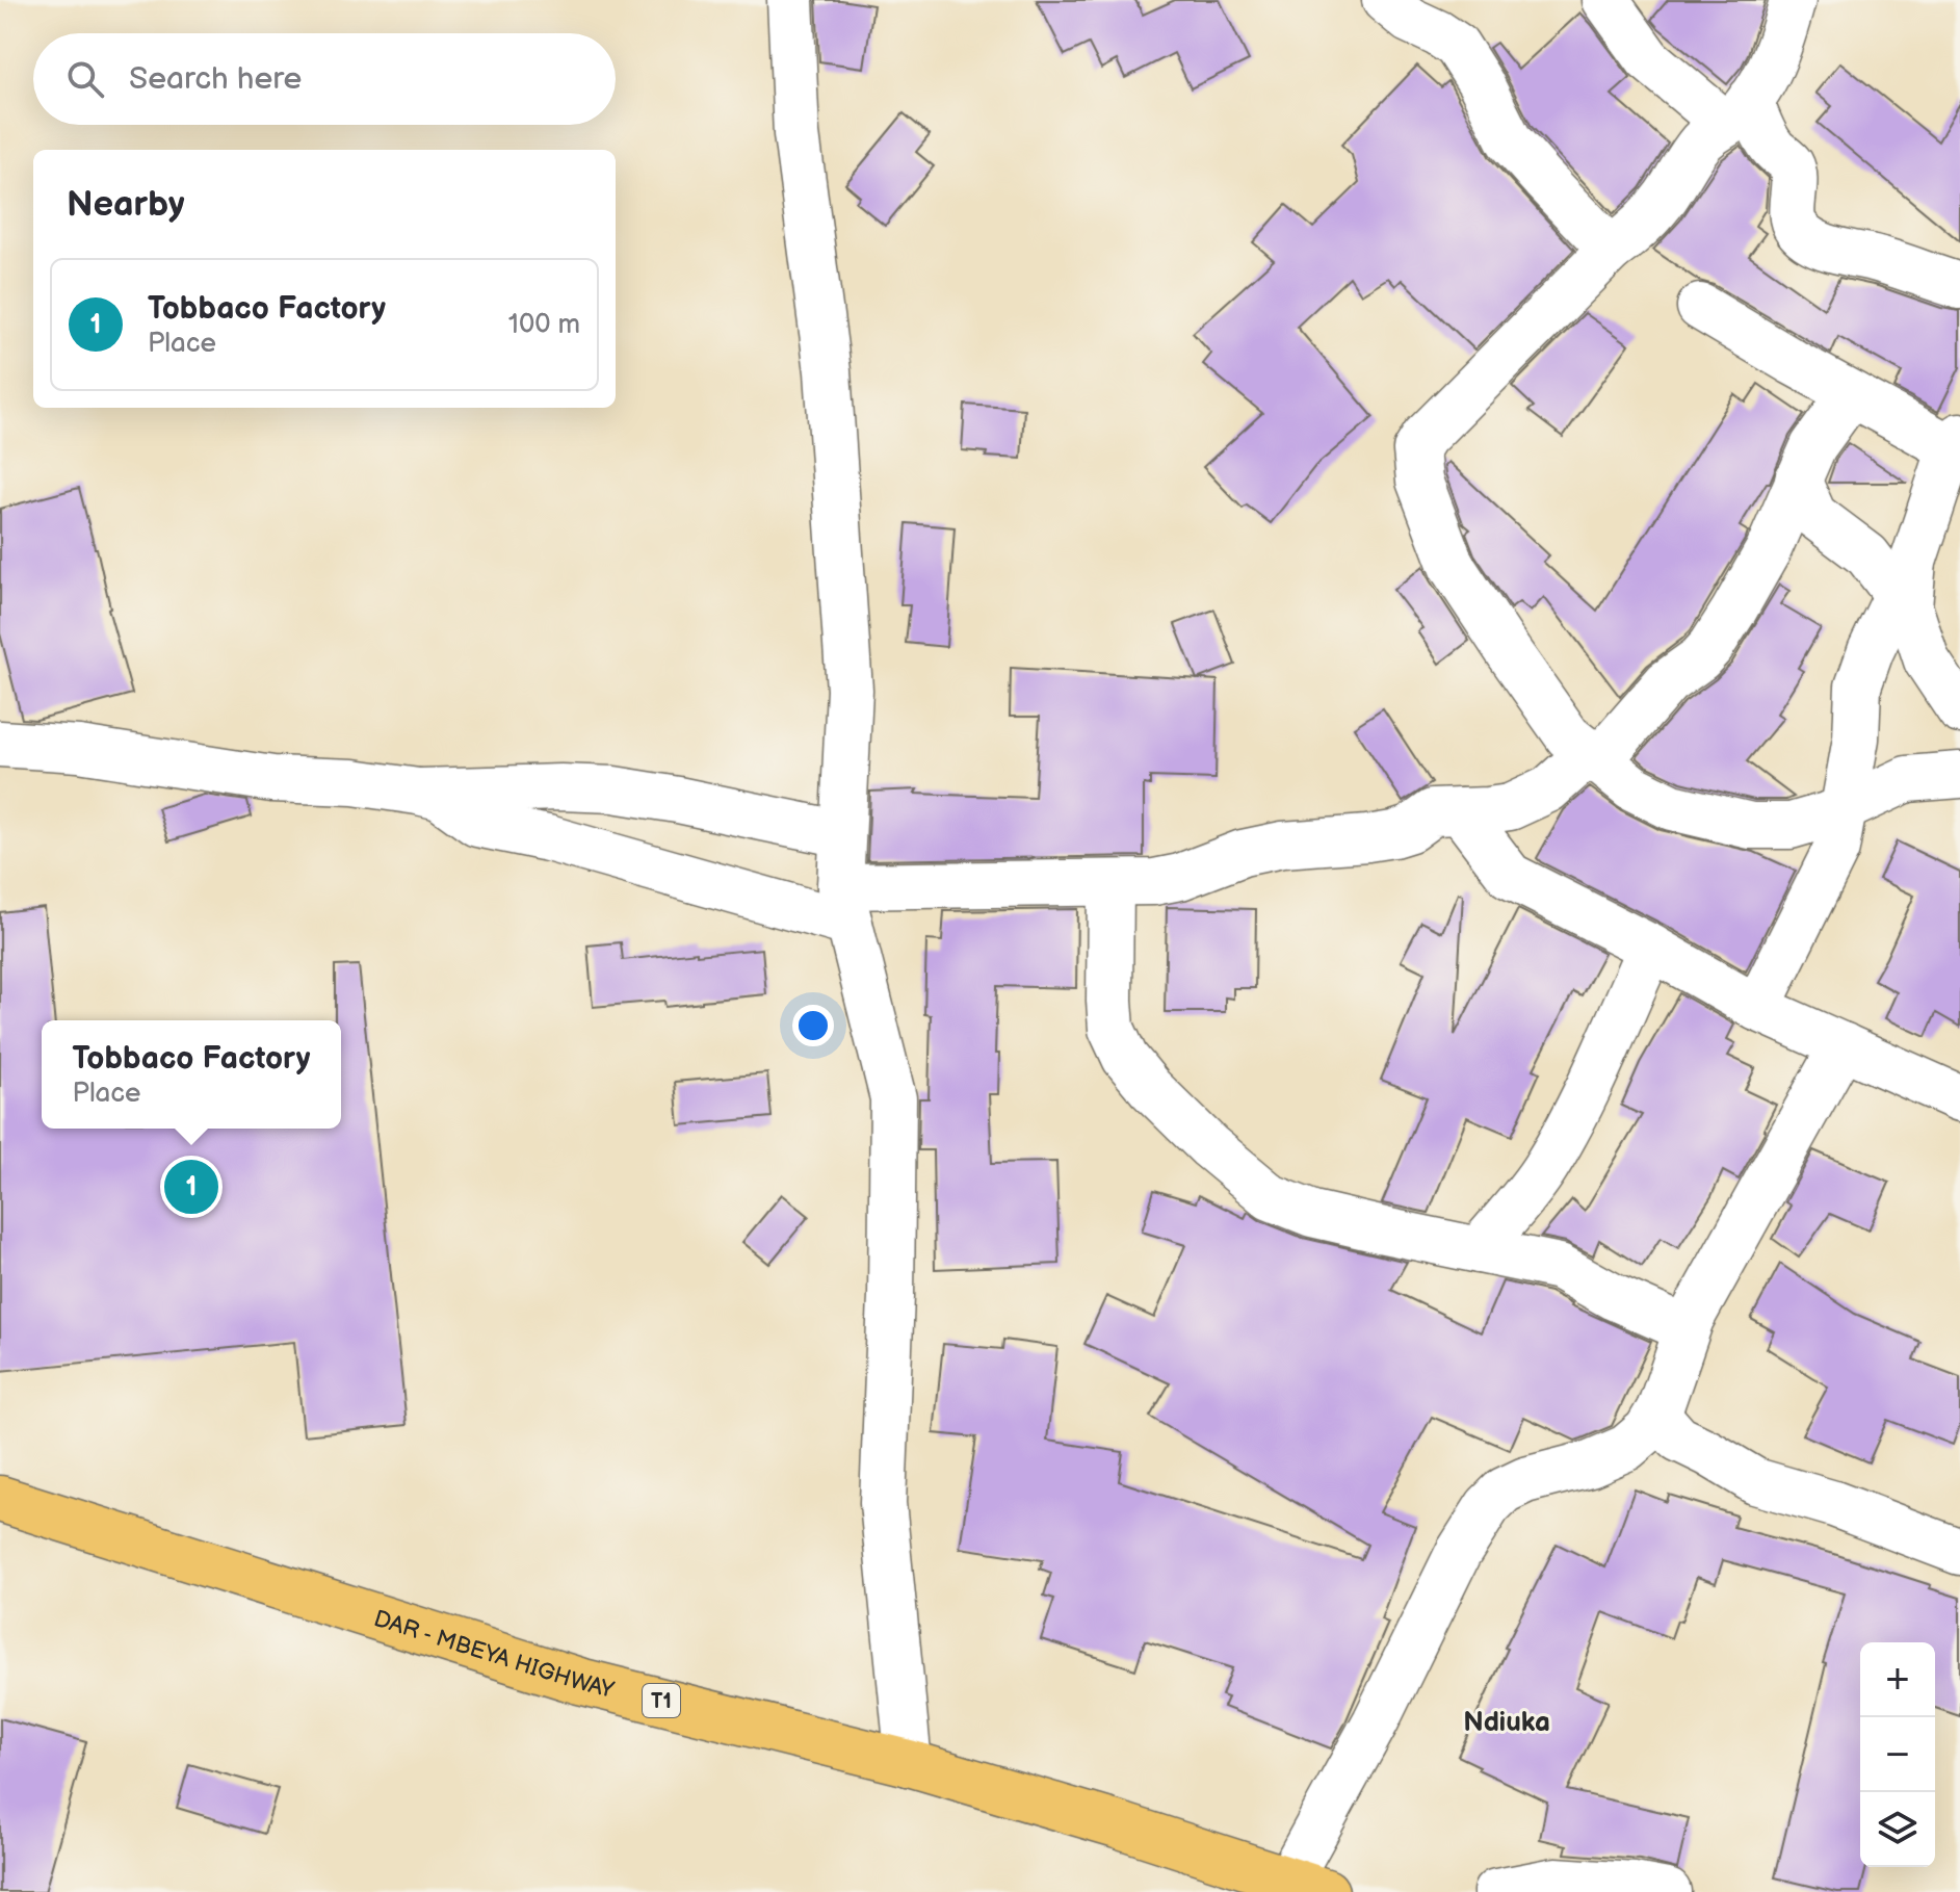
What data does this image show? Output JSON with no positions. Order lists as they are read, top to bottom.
{
  "streets": {
    "highway": ["DAR - MBEYA HIGHWAY", "T1"]
  },
  "districts": ["Ndiuka"],
  "page": {
    "search": "Search here",
    "heading": "Nearby",
    "list": [
      {
        "mark": "1",
        "name": "Tobbaco Factory",
        "note": "Place",
        "value": "100 m"
      }
    ],
    "popup": ["Tobbaco Factory", "Place"],
    "pins": "1",
    "map_buttons": ["+", "−"]
  }
}
